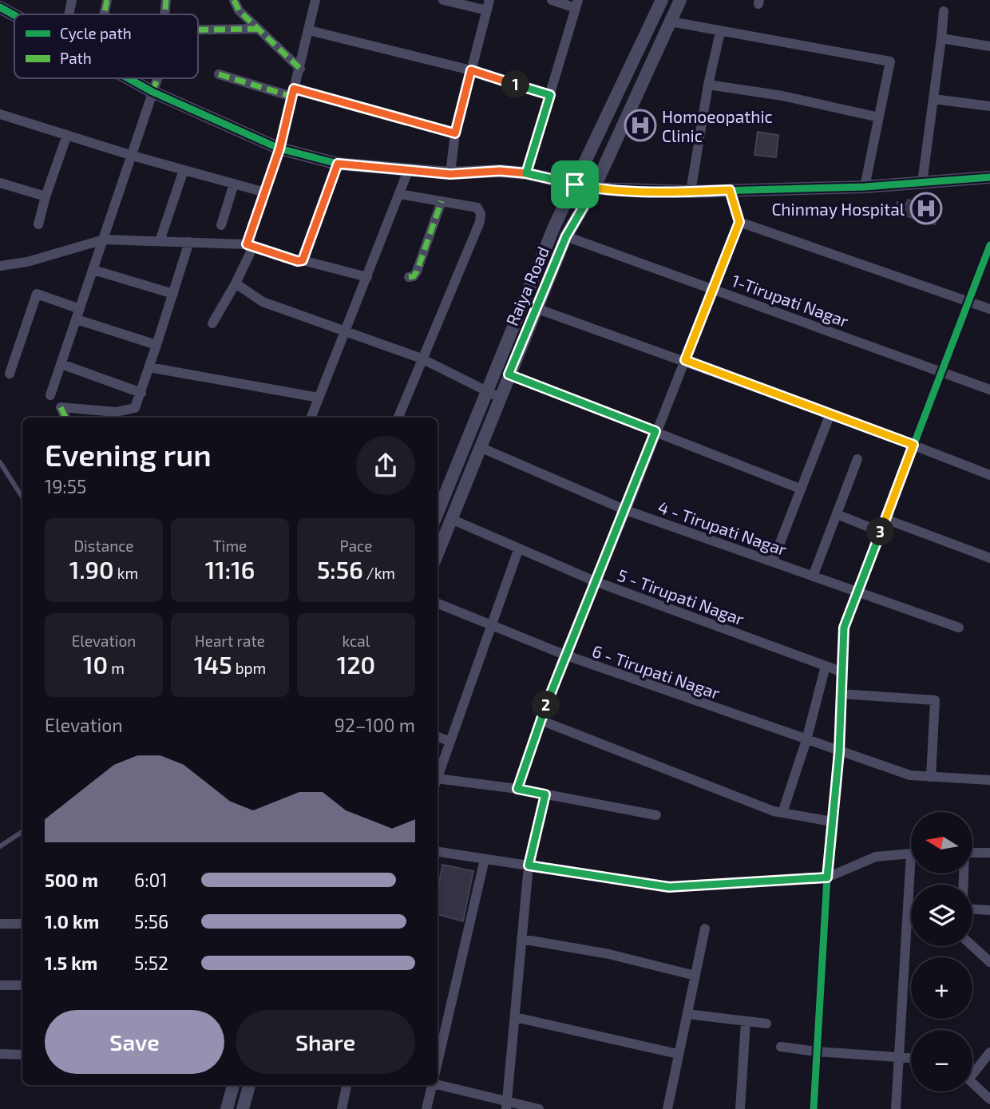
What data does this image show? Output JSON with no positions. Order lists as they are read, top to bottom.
{
  "streets": {
    "street": [
      "Raiya Road",
      "1-Tirupati Nagar",
      "4 - Tirupati Nagar",
      "5 - Tirupati Nagar",
      "6 - Tirupati Nagar"
    ]
  },
  "crossings": [
    ["Raiya Road", "1-Tirupati Nagar"],
    ["Raiya Road", "4 - Tirupati Nagar"],
    ["Raiya Road", "5 - Tirupati Nagar"]
  ],
  "places": {
    "hospital": ["Homoeopathic Clinic", "Chinmay Hospital"]
  },
  "legend": ["Cycle path", "Path"],
  "north": "left",
  "page": {
    "pins": ["1", "3", "2"],
    "heading": ["Evening run", "19:55"],
    "stats": [
      ["Distance", "1.90 km"],
      ["Time", "11:16"],
      ["Pace", "5:56 /km"],
      ["Elevation", "10 m"],
      ["Heart rate", "145 bpm"],
      ["kcal", "120"]
    ],
    "chart": ["Elevation", "92–100 m"],
    "map_buttons": ["+", "−"],
    "list": [
      {
        "name": "500 m",
        "note": "6:01"
      },
      {
        "name": "1.0 km",
        "note": "5:56"
      },
      {
        "name": "1.5 km",
        "note": "5:52"
      }
    ],
    "buttons": ["Save", "Share"]
  }
}
